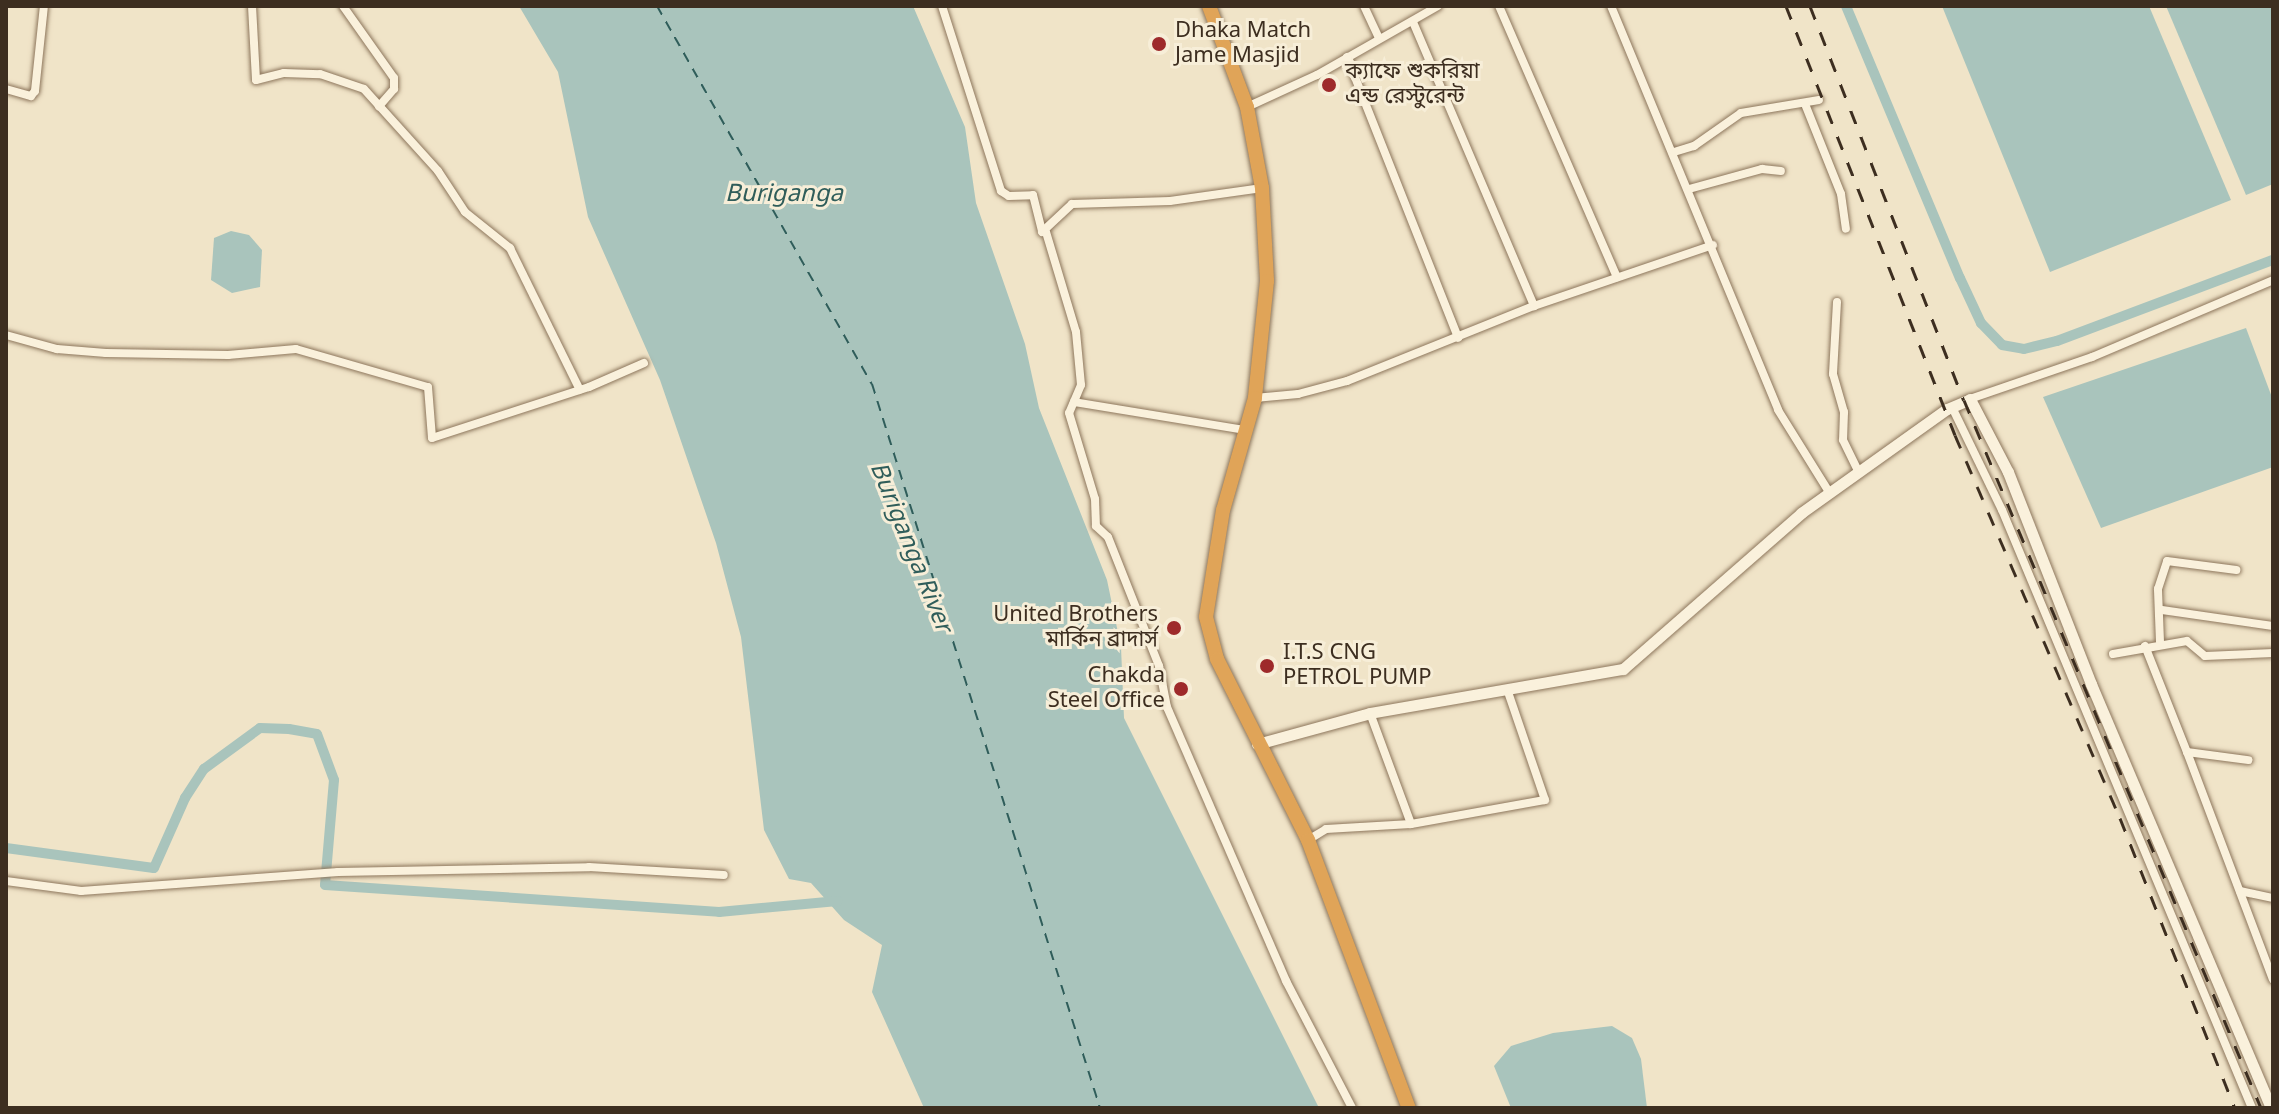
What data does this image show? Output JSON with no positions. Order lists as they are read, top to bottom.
{
  "water": ["Buriganga", "Buriganga River"],
  "places": [
    "Dhaka Match Jame Masjid",
    "ক্যাফে শুকরিয়া এন্ড রেস্টুরেন্ট",
    "United Brothers মার্কিন ব্রাদার্স",
    "I.T.S CNG PETROL PUMP",
    "Chakda Steel Office"
  ]
}
